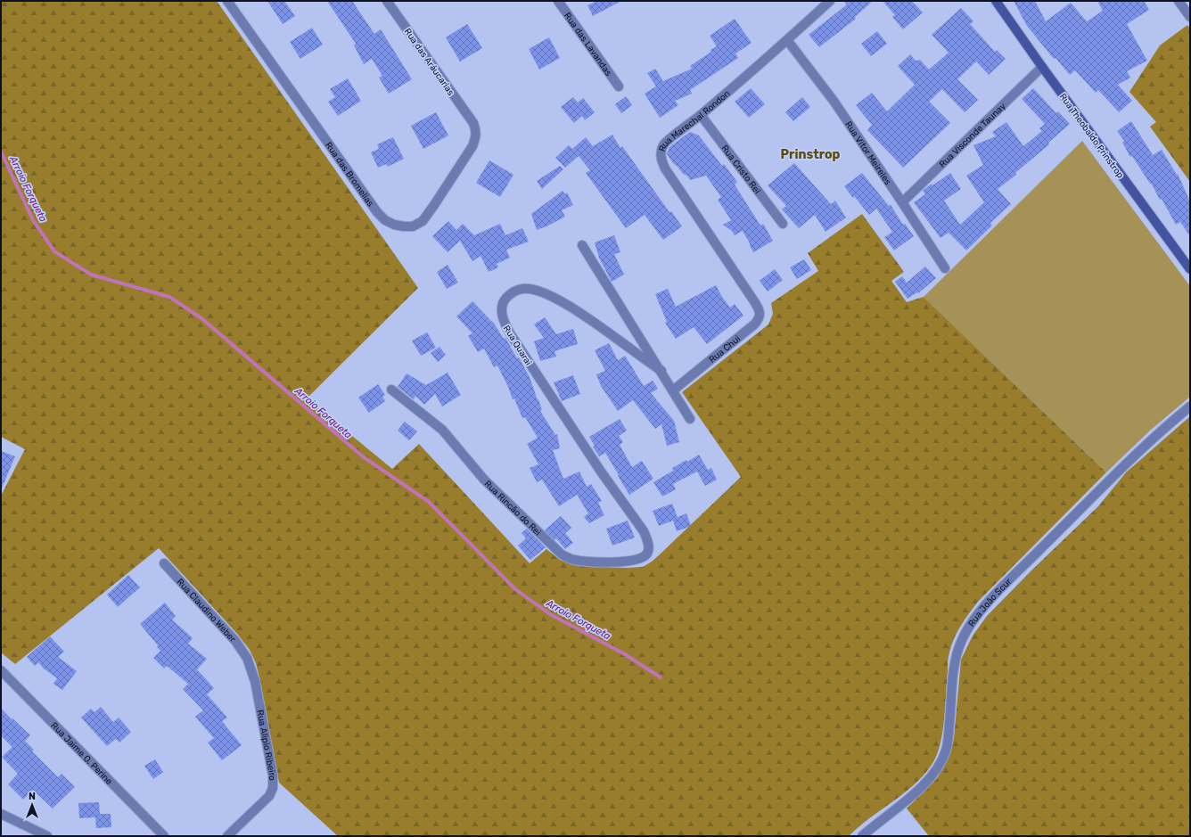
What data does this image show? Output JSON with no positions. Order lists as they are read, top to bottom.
{
  "streets": {
    "street": [
      "Rua das Lavandas",
      "Rua das Aráucarias",
      "Rua Marechal Rondon",
      "Rua Visconde Taunay",
      "Rua Theobaldo Prinstrop",
      "Rua Vitor Meireles",
      "Rua Cristo Rei",
      "Rua das Bromelias",
      "Rua Quarai",
      "Rua Chui",
      "Rua Rincão do Rei",
      "Rua João Scur",
      "Rua Claudino Weber",
      "Rua Alipio Ribeiro",
      "Rua Jaime O. Perine"
    ]
  },
  "crossings": [
    ["Rua das Aráucarias", "Rua das Bromelias"],
    ["Rua Marechal Rondon", "Rua Vitor Meireles"],
    ["Rua Marechal Rondon", "Rua Cristo Rei"],
    ["Rua Marechal Rondon", "Rua Chui"],
    ["Rua Visconde Taunay", "Rua Theobaldo Prinstrop"],
    ["Rua Visconde Taunay", "Rua Vitor Meireles"],
    ["Rua Quarai", "Rua Rincão do Rei"],
    ["Rua Claudino Weber", "Rua Alipio Ribeiro"]
  ],
  "districts": ["Prinstrop"],
  "water": ["Arroio Forqueta"],
  "north": "top"
}
